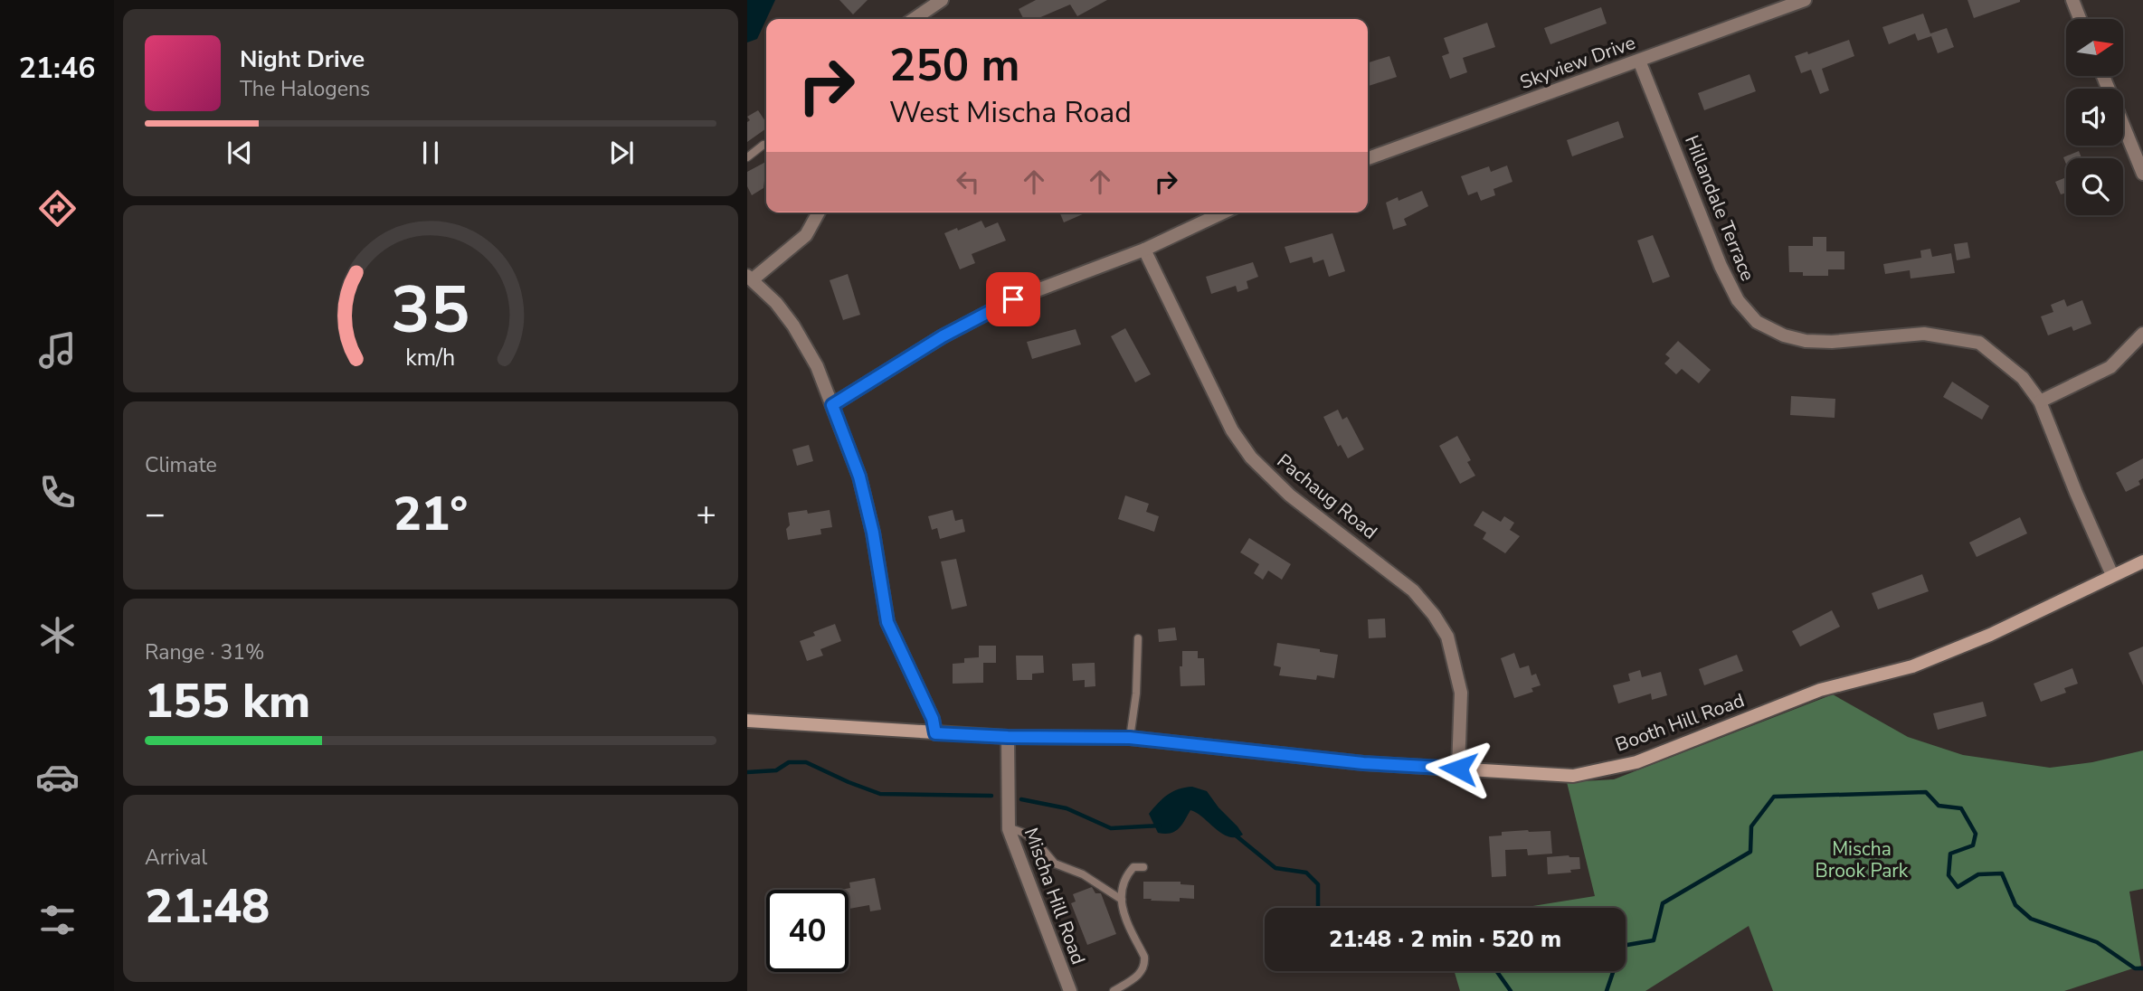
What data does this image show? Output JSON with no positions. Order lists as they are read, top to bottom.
{
  "streets": {
    "street": [
      "Skyview Drive",
      "Hillandale Terrace",
      "Pachaug Road",
      "Booth Hill Road",
      "Mischa Hill Road"
    ]
  },
  "crossings": [
    ["Skyview Drive", "Hillandale Terrace"],
    ["Hillandale Terrace", "Booth Hill Road"],
    ["Pachaug Road", "Booth Hill Road"],
    ["Booth Hill Road", "Mischa Hill Road"]
  ],
  "parks": ["Mischa Brook Park"],
  "north": "right",
  "page": {
    "tabs": "21:46",
    "turn": ["250 m", "West Mischa Road"],
    "song": ["Night Drive", "The Halogens"],
    "tile": [
      "Climate",
      ["Range · 31%", "155 km"],
      ["Arrival", "21:48"]
    ],
    "heat": ["−", "21°", "+"],
    "limit": "40",
    "trip": "21:48 · 2 min · 520 m",
    "gauge": ["35", "km/h"]
  }
}
